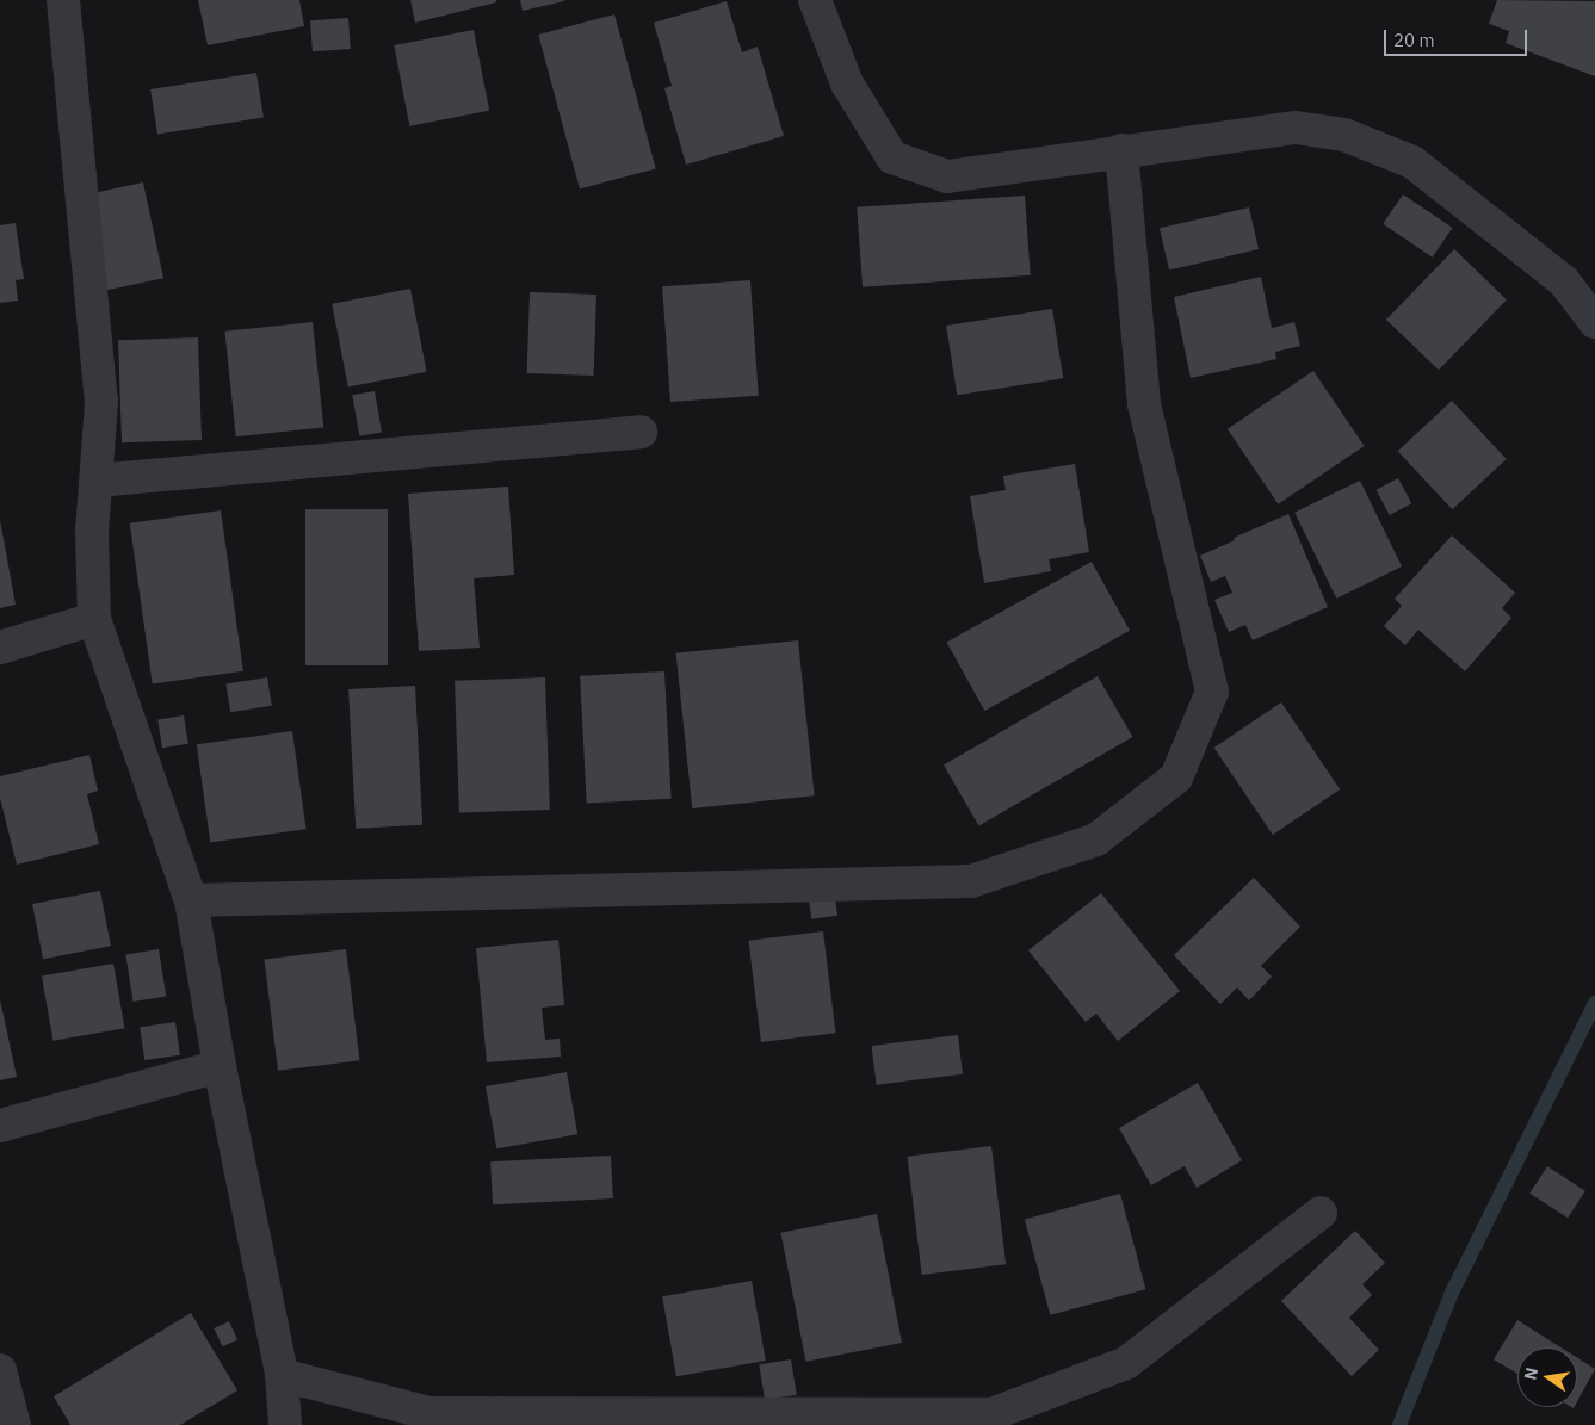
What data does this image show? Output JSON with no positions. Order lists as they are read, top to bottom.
{
  "scale_bar": "20 m",
  "north": "left"
}
